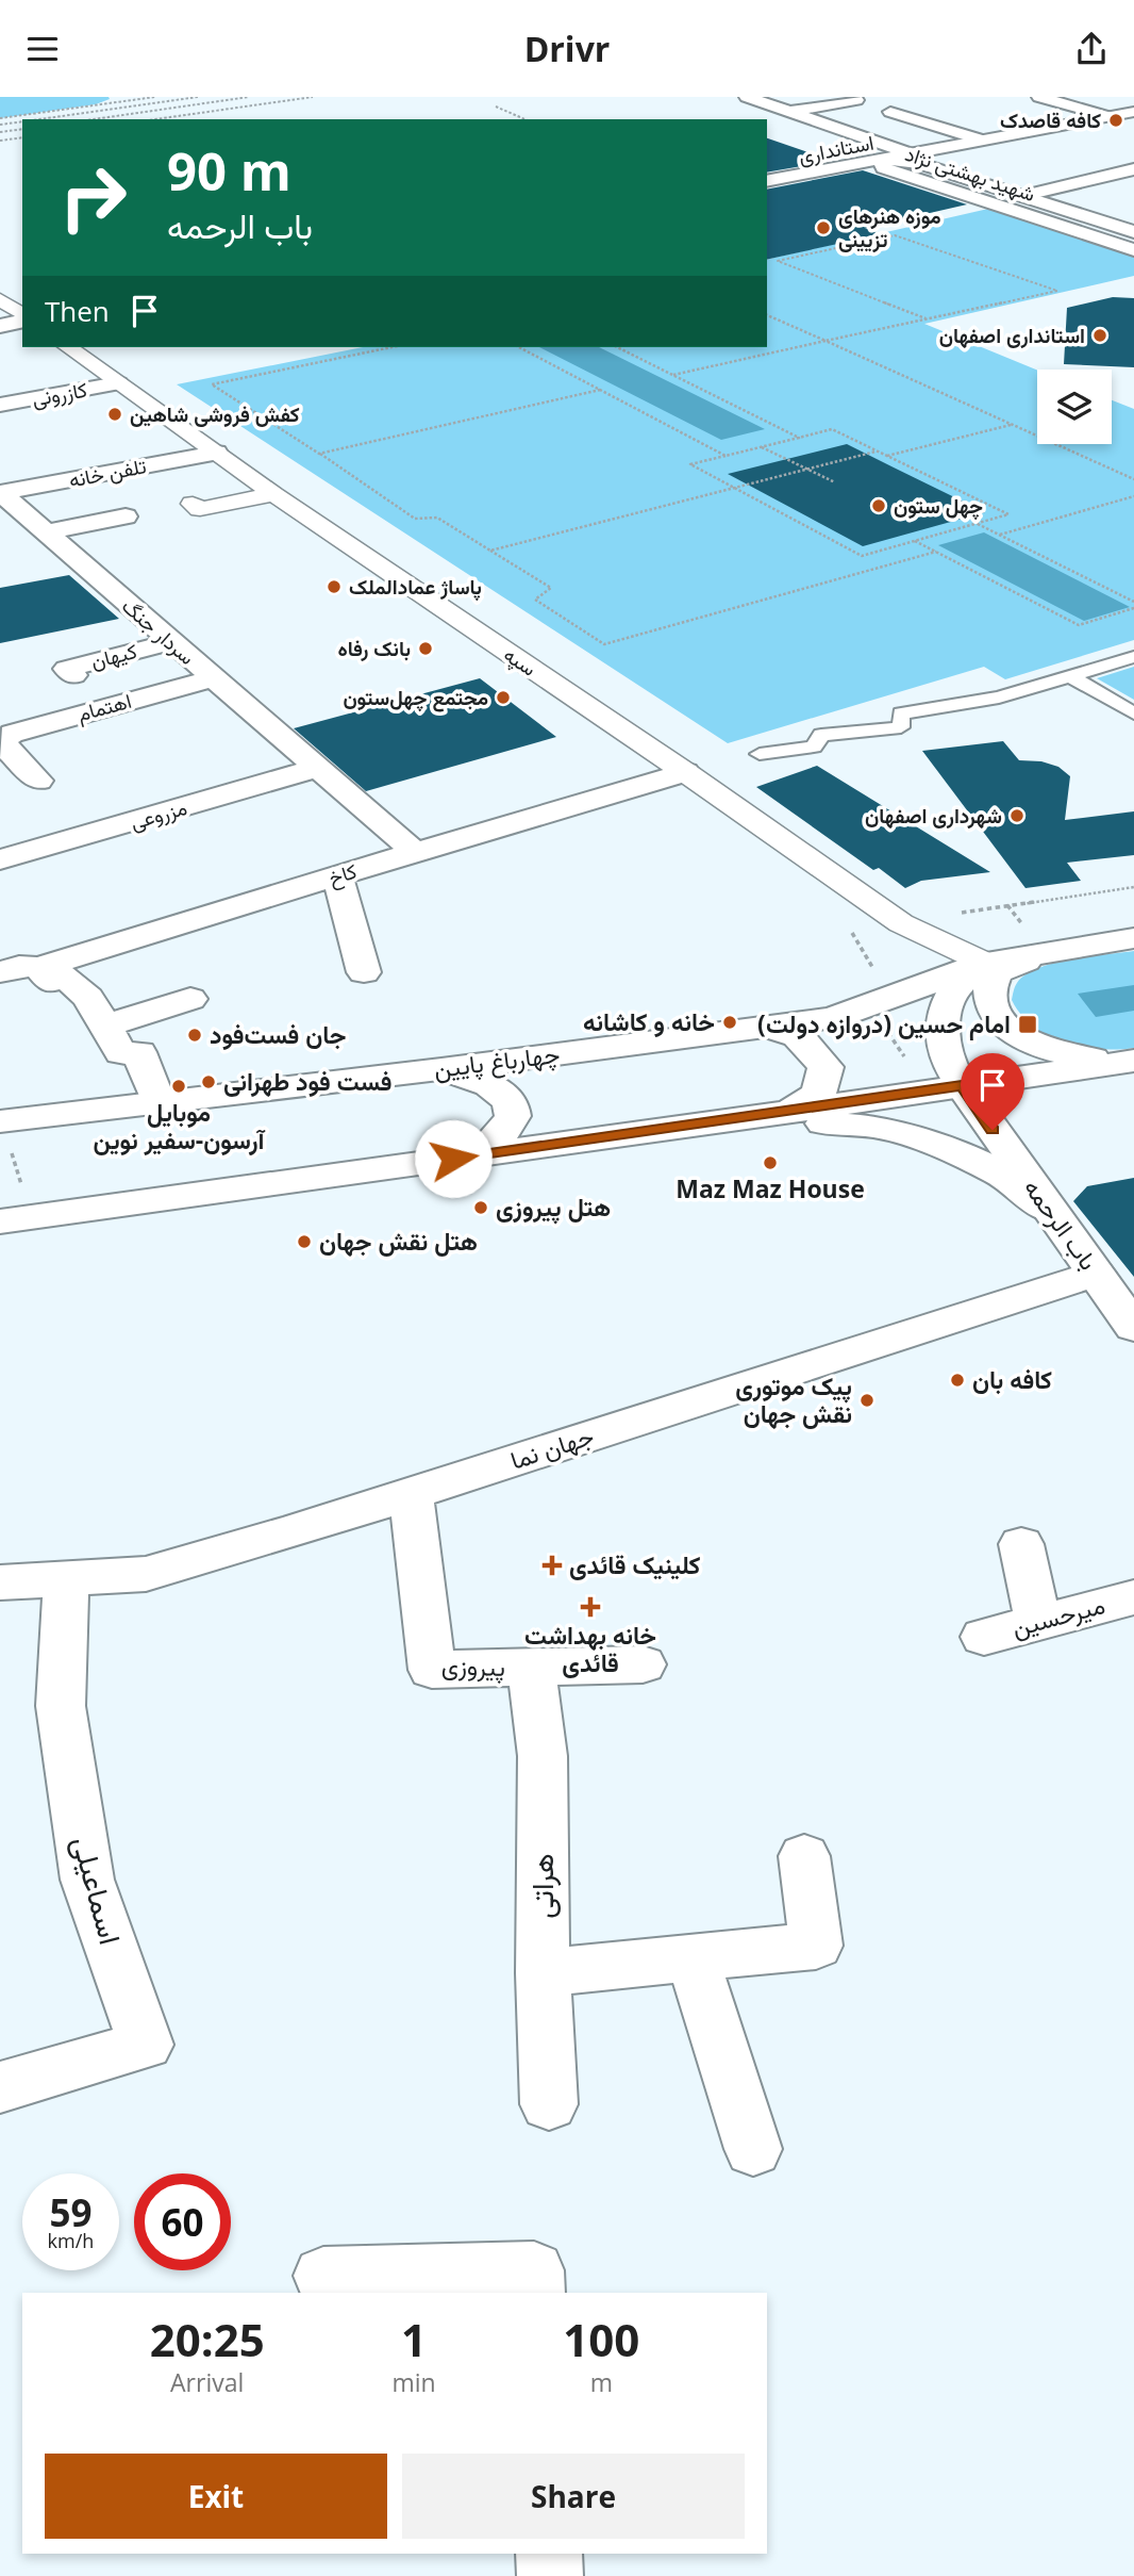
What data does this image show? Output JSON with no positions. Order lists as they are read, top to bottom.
{
  "streets": {
    "street": [
      "استانداری",
      "شهید بهشتی نژاد",
      "کازرونی",
      "تلفن خانه",
      "سردار جنگ",
      "کیهان",
      "سپه",
      "اهتمام",
      "مزروعی",
      "کاخ",
      "چهارباغ پایین",
      "باب الرحمه",
      "جهان نما",
      "میرحسین",
      "پیروزی",
      "هراتی",
      "اسماعیلی"
    ]
  },
  "crossings": [
    ["استانداری", "شهید بهشتی نژاد"],
    ["کازرونی", "سپه"],
    ["تلفن خانه", "سردار جنگ"],
    ["تلفن خانه", "سپه"],
    ["سردار جنگ", "کیهان"],
    ["سردار جنگ", "اهتمام"],
    ["سردار جنگ", "مزروعی"],
    ["سردار جنگ", "کاخ"],
    ["سپه", "کاخ"],
    ["سپه", "چهارباغ پایین"],
    ["سپه", "باب الرحمه"],
    ["چهارباغ پایین", "باب الرحمه"],
    ["باب الرحمه", "جهان نما"],
    ["جهان نما", "پیروزی"],
    ["جهان نما", "اسماعیلی"],
    ["پیروزی", "هراتی"]
  ],
  "places": {
    "other": [
      "کافه قاصدک",
      "موزه هنرهای تزیینی",
      "استانداری اصفهان",
      "کفش فروشی شاهین",
      "چهل ستون",
      "پاساژ عمادالملک",
      "بانک رفاه",
      "مجتمع چهل‌ستون",
      "شهرداری اصفهان",
      "خانه و کاشانه",
      "جان فست‌فود",
      "فست فود طهرانی",
      "موبایل آرسون-سفیر نوين",
      "Maz Maz House",
      "هتل پیروزی",
      "هتل نقش جهان",
      "کافه بان",
      "پیک موتوری نقش جهان"
    ],
    "transit": ["امام حسین (دروازه دولت)"],
    "health": ["کلینیک قائدی", "خانه بهداشت قائدی"]
  },
  "page": {
    "header": "Drivr",
    "turn": ["90 m", "باب الرحمه"],
    "then": "Then",
    "speed": "59 km/h",
    "limit": "60",
    "eta": [
      "20:25",
      "Arrival",
      "1",
      "min",
      "100",
      "m"
    ],
    "buttons": ["Exit", "Share"]
  }
}
